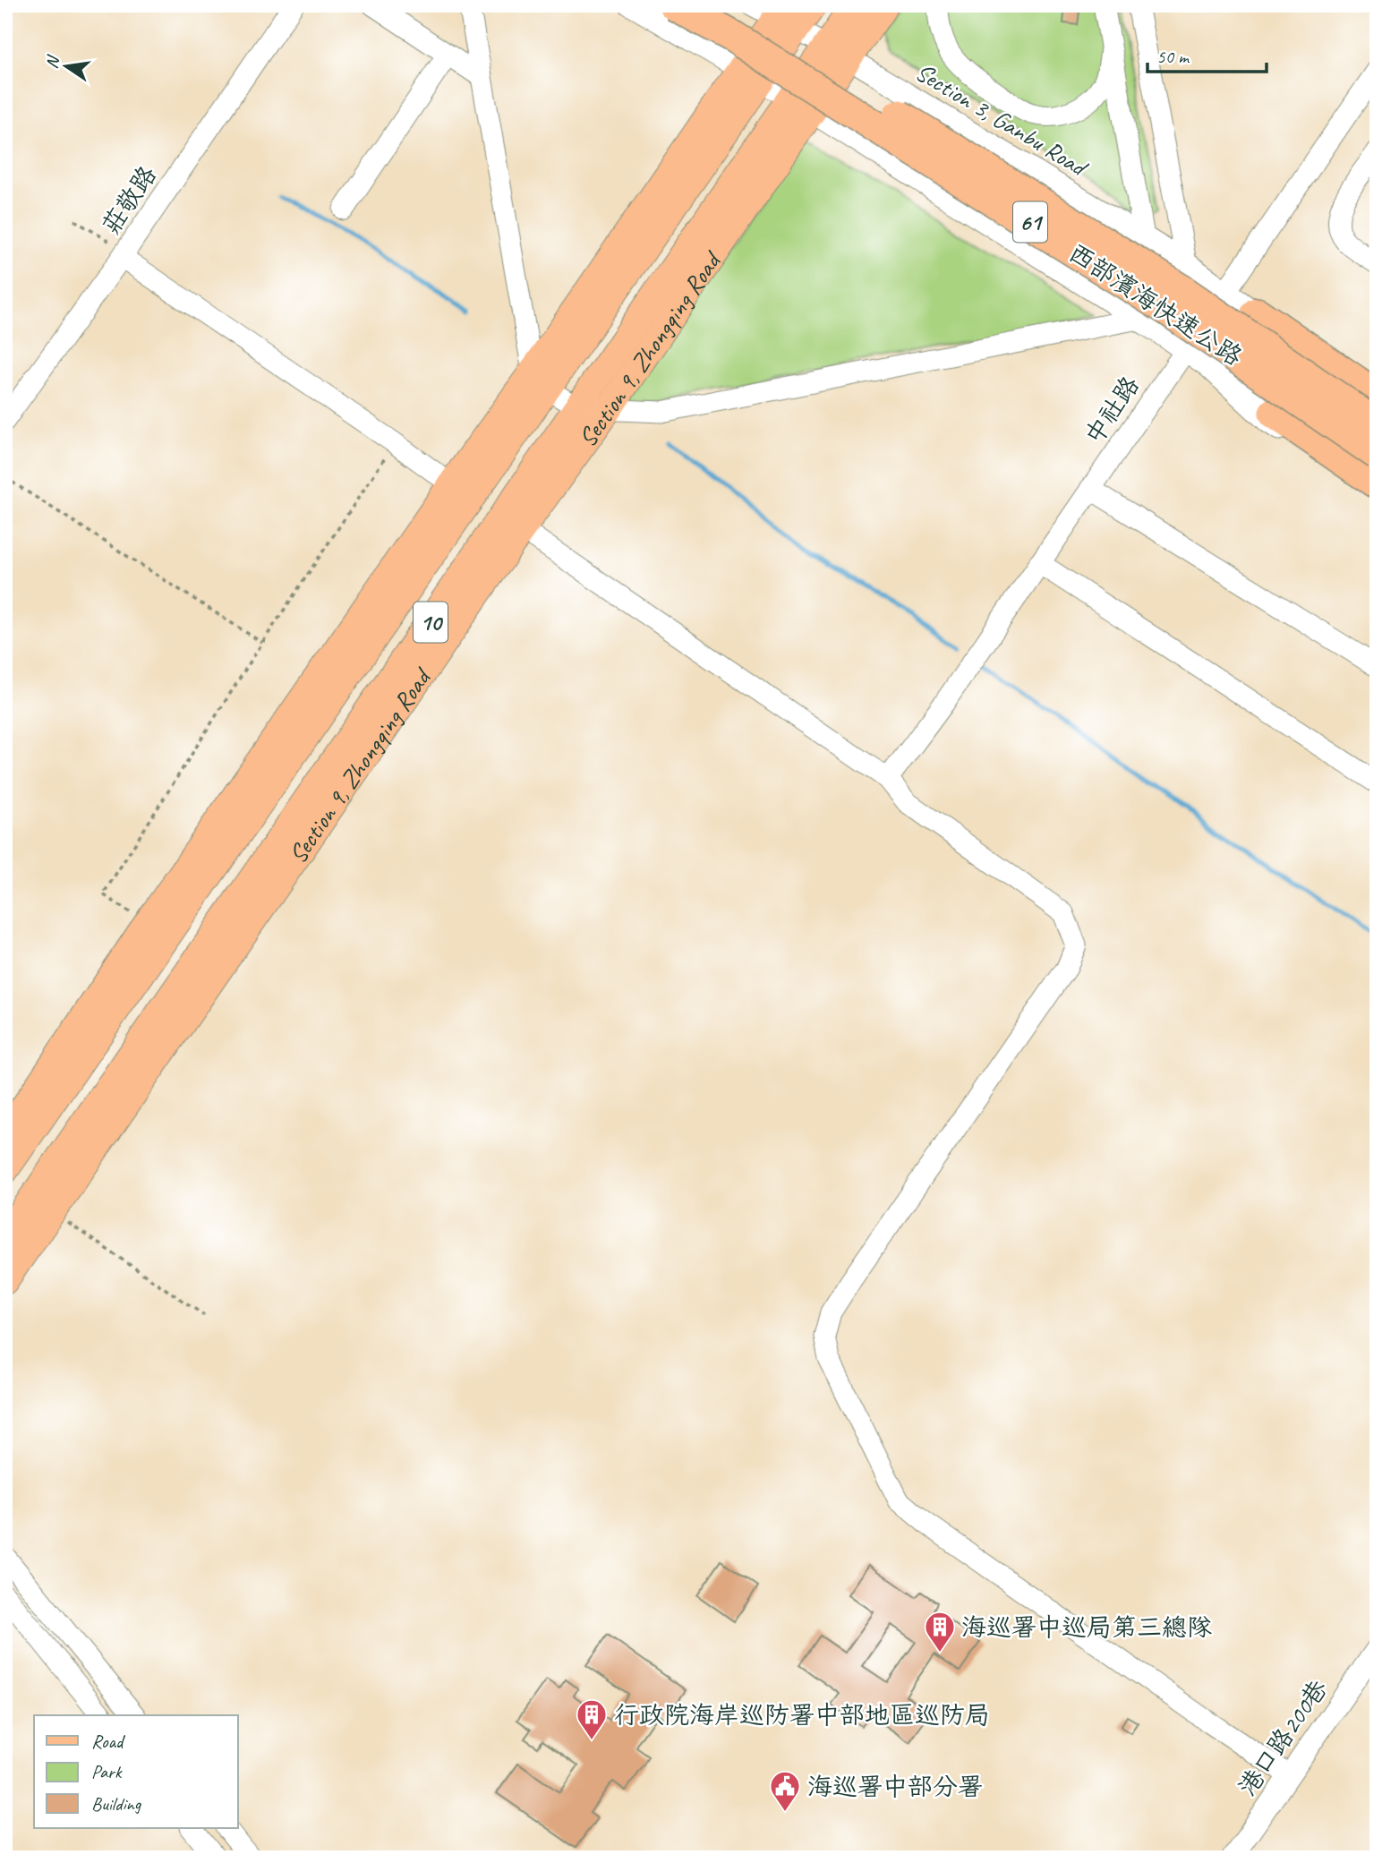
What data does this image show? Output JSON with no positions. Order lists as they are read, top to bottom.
{
  "streets": {
    "highway": ["61", "西部濱海快速公路"],
    "main road": ["Section 9, Zhongqing Road", "10"],
    "street": [
      "Section 3, Ganbu Road",
      "莊敬路",
      "中社路",
      "港口路200巷"
    ]
  },
  "crossings": [
    ["Section 3, Ganbu Road", "Section 9, Zhongqing Road"],
    ["Section 3, Ganbu Road", "中社路"],
    ["Section 3, Ganbu Road", "10"]
  ],
  "places": {
    "building": ["海巡署中巡局第三總隊", "行政院海岸巡防署中部地區巡防局"],
    "public building": ["海巡署中部分署"]
  },
  "legend": ["Road", "Park", "Building"],
  "scale_bar": "50 m",
  "north": "left"
}
